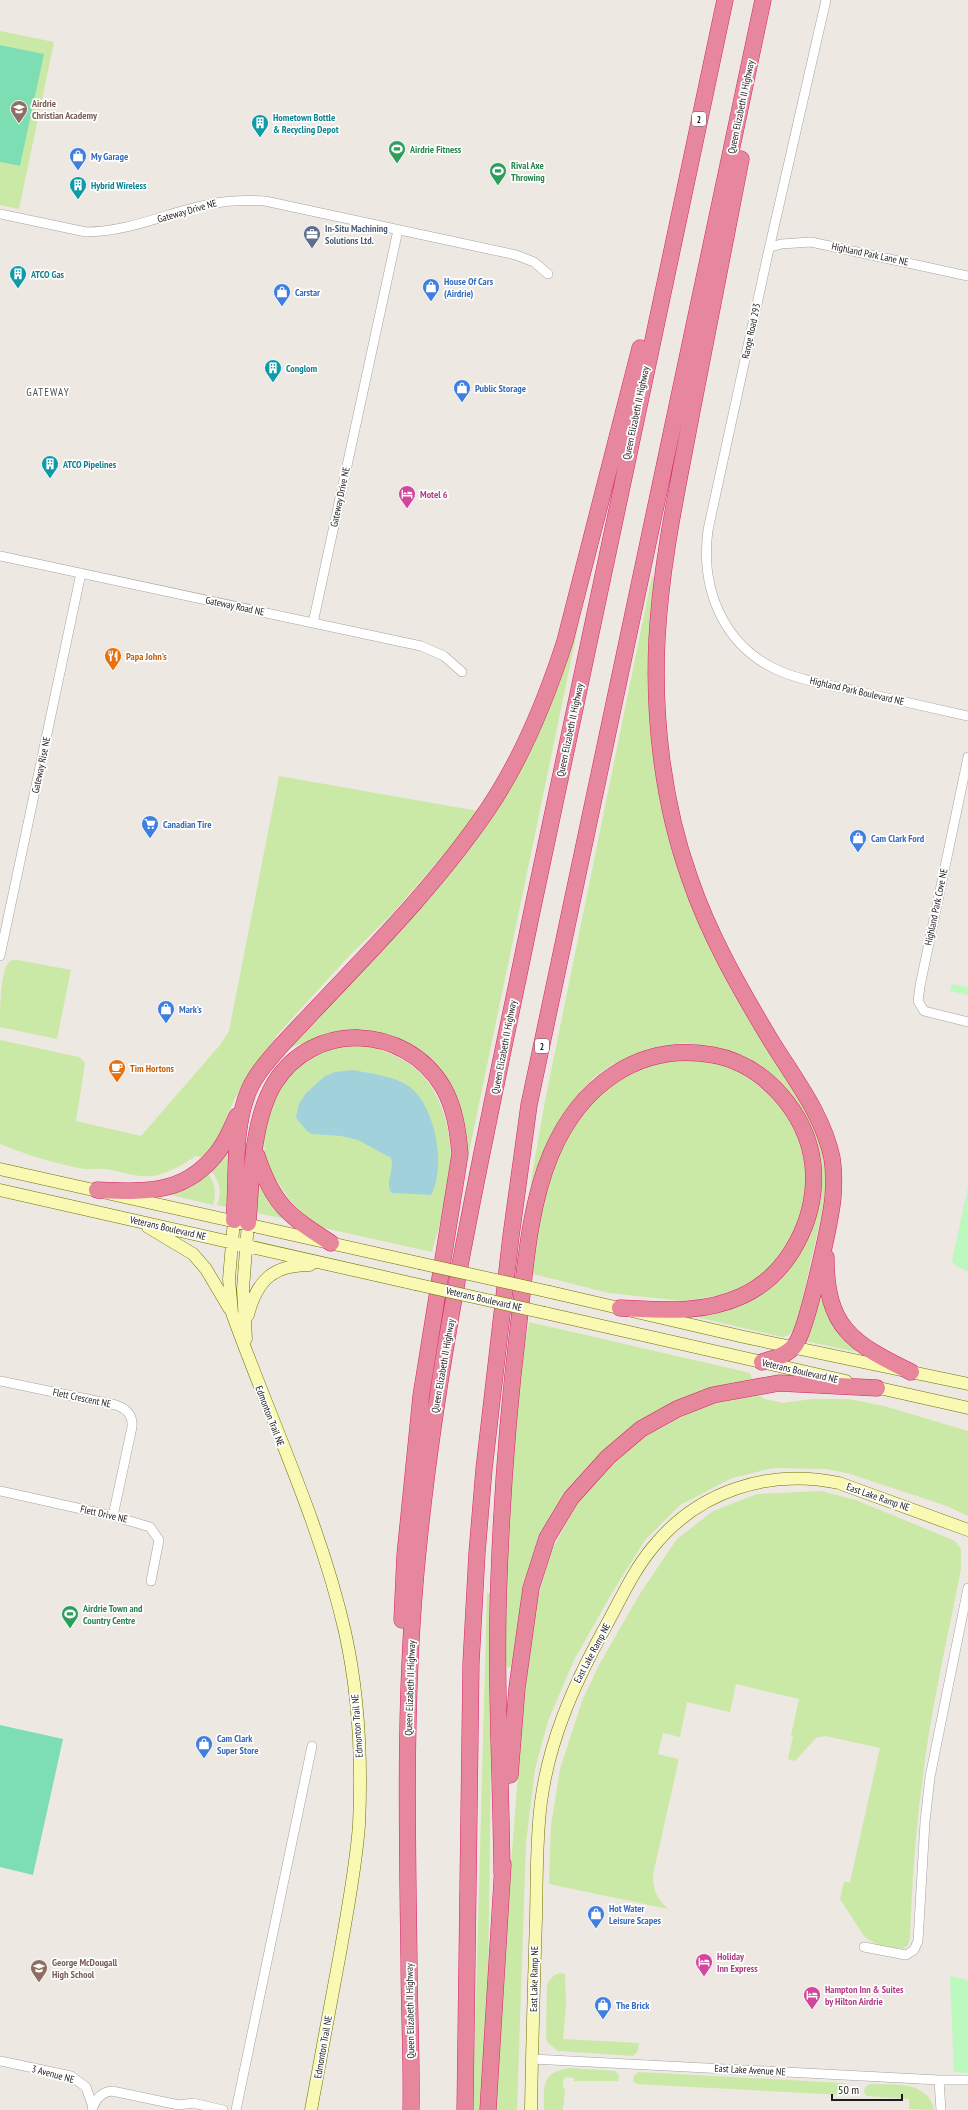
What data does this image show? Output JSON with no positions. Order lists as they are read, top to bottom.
{
  "streets": {
    "highway": ["Queen Elizabeth II Highway", "2"],
    "main road": ["Veterans Boulevard NE", "Edmonton Trail NE", "East Lake Ramp NE"],
    "street": [
      "Gateway Drive NE",
      "Highland Park Lane NE",
      "Range Road 293",
      "Gateway Road NE",
      "Highland Park Boulevard NE",
      "Gateway Rise NE",
      "Highland Park Cove NE",
      "Flett Crescent NE",
      "Flett Drive NE",
      "East Lake Avenue NE",
      "3 Avenue NE"
    ]
  },
  "crossings": [
    ["Gateway Drive NE", "Gateway Road NE"],
    ["Highland Park Lane NE", "Range Road 293"],
    ["Range Road 293", "Highland Park Boulevard NE"],
    ["Gateway Road NE", "Gateway Rise NE"],
    ["Veterans Boulevard NE", "Edmonton Trail NE"],
    ["Flett Crescent NE", "Flett Drive NE"],
    ["East Lake Ramp NE", "East Lake Avenue NE"]
  ],
  "districts": ["GATEWAY"],
  "places": {
    "school or university": ["Airdrie Christian Academy", "George McDougall High School"],
    "building": [
      "Hometown Bottle & Recycling Depot",
      "Hybrid Wireless",
      "ATCO Gas",
      "Conglom",
      "ATCO Pipelines"
    ],
    "sports": ["Airdrie Fitness", "Rival Axe Throwing", "Airdrie Town and Country Centre"],
    "shop": [
      "My Garage",
      "House Of Cars (Airdrie)",
      "Carstar",
      "Public Storage",
      "Cam Clark Ford",
      "Mark's",
      "Cam Clark Super Store",
      "Hot Water Leisure Scapes",
      "The Brick"
    ],
    "office": ["In-Situ Machining Solutions Ltd."],
    "hotel": ["Motel 6", "Holiday Inn Express", "Hampton Inn & Suites by Hilton Airdrie"],
    "restaurant": ["Papa John's"],
    "supermarket": ["Canadian Tire"],
    "cafe": ["Tim Hortons"]
  },
  "scale_bar": "50 m"
}
